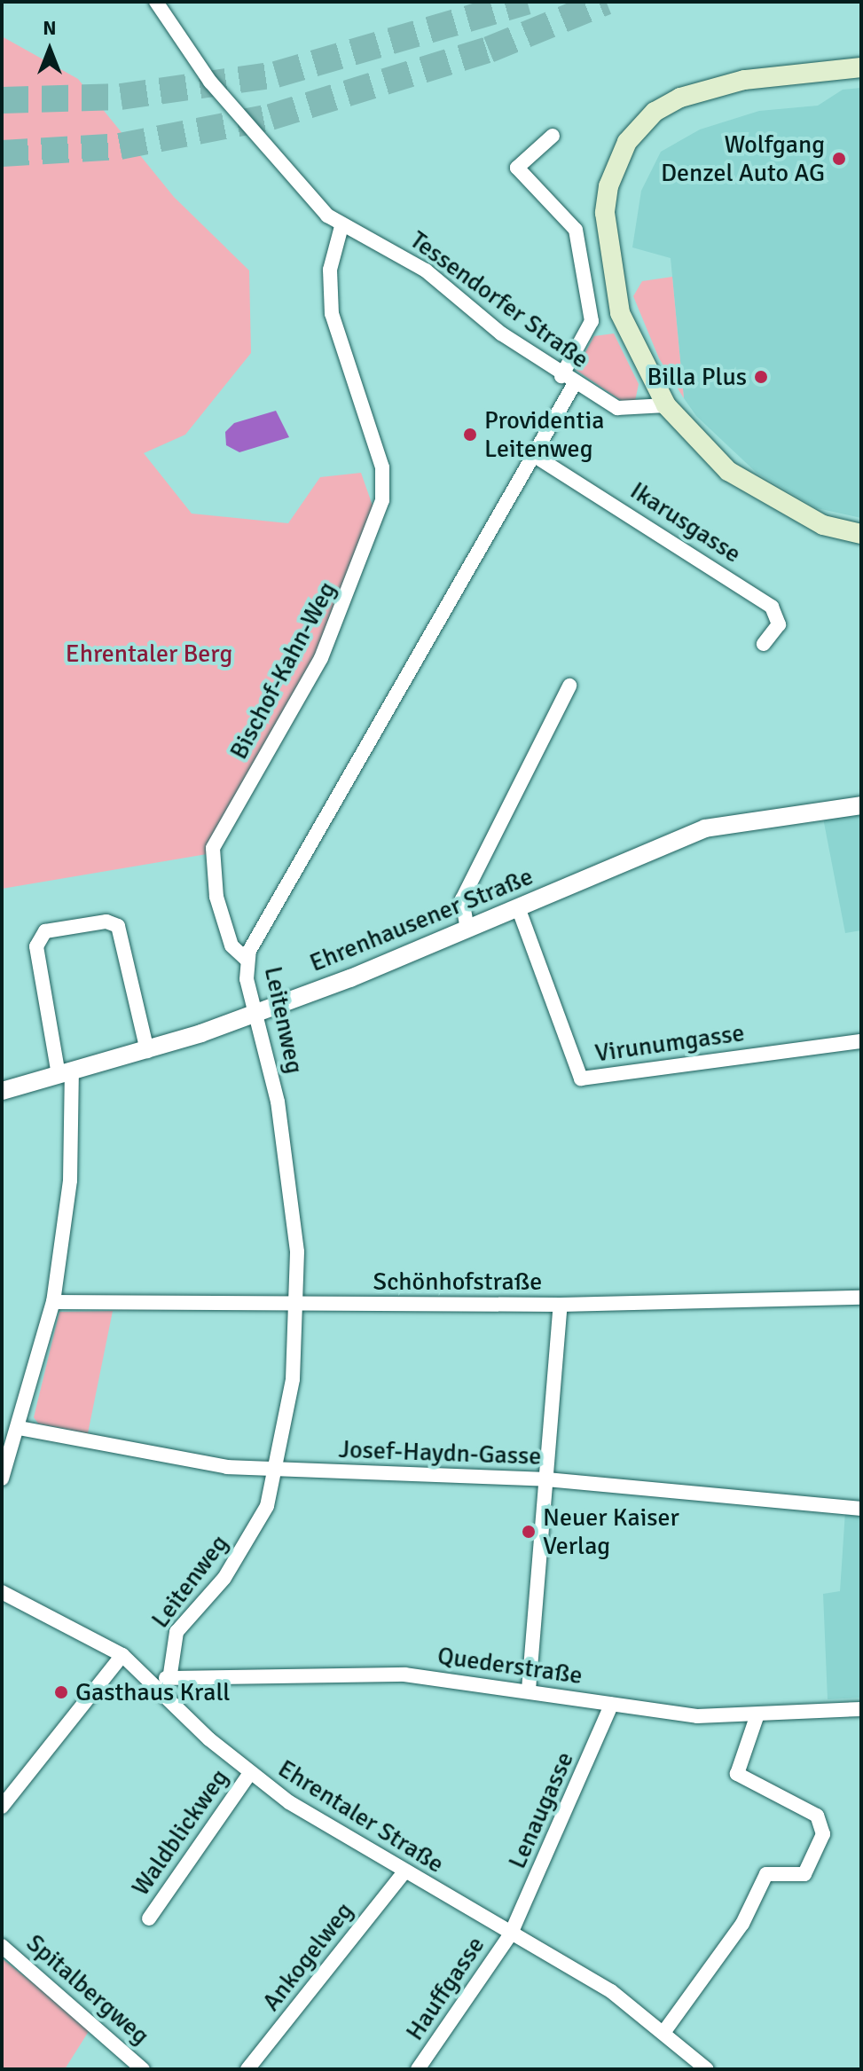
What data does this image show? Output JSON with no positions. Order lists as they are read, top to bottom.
{
  "streets": {
    "street": [
      "Tessendorfer Straße",
      "Ikarusgasse",
      "Bischof-Kahn-Weg",
      "Ehrenhausener Straße",
      "Leitenweg",
      "Virunumgasse",
      "Schönhofstraße",
      "Josef-Haydn-Gasse",
      "Quederstraße",
      "Lenaugasse",
      "Ehrentaler Straße",
      "Waldblickweg",
      "Ankogelweg",
      "Hauffgasse",
      "Spitalbergweg"
    ]
  },
  "crossings": [
    ["Tessendorfer Straße", "Bischof-Kahn-Weg"],
    ["Tessendorfer Straße", "Leitenweg"],
    ["Ikarusgasse", "Leitenweg"],
    ["Bischof-Kahn-Weg", "Leitenweg"],
    ["Ehrenhausener Straße", "Leitenweg"],
    ["Ehrenhausener Straße", "Virunumgasse"],
    ["Leitenweg", "Schönhofstraße"],
    ["Leitenweg", "Josef-Haydn-Gasse"],
    ["Leitenweg", "Quederstraße"],
    ["Quederstraße", "Lenaugasse"],
    ["Lenaugasse", "Ehrentaler Straße"],
    ["Lenaugasse", "Hauffgasse"],
    ["Ehrentaler Straße", "Waldblickweg"],
    ["Ehrentaler Straße", "Ankogelweg"],
    ["Ehrentaler Straße", "Hauffgasse"]
  ],
  "parks": ["Ehrentaler Berg"],
  "places": [
    "Wolfgang Denzel Auto AG",
    "Billa Plus",
    "Providentia Leitenweg",
    "Neuer Kaiser Verlag",
    "Gasthaus Krall"
  ],
  "north": "top"
}
